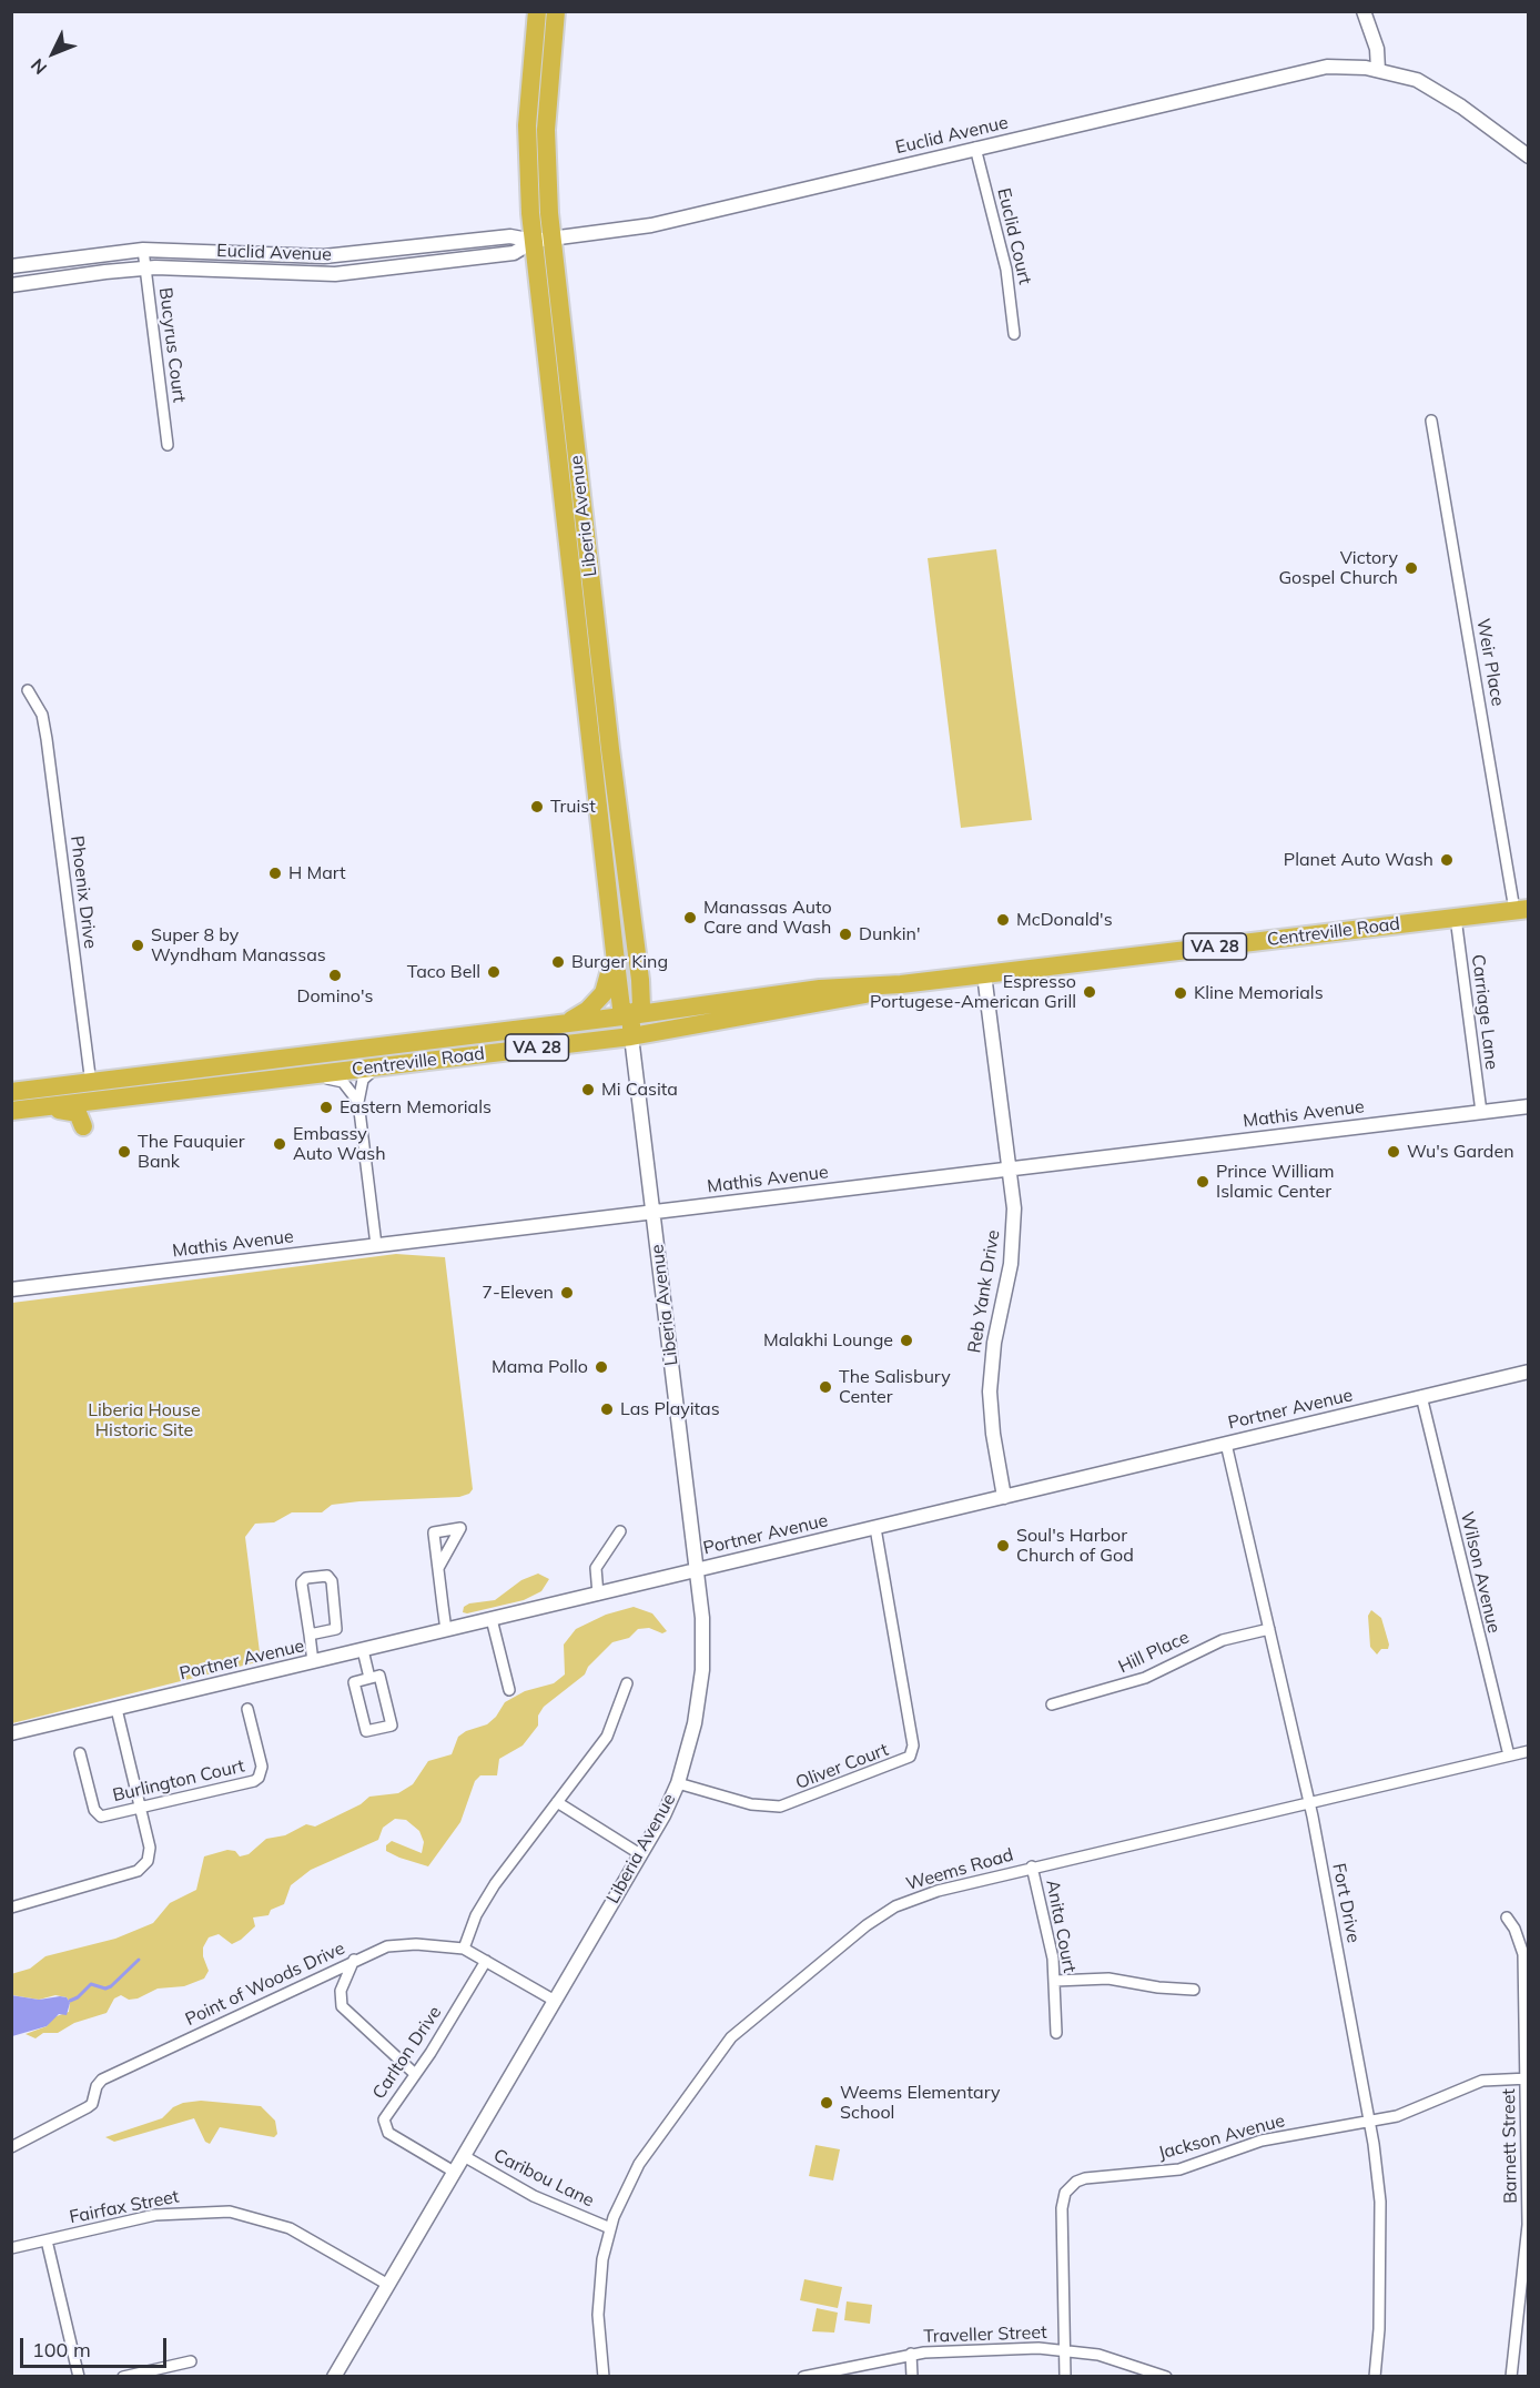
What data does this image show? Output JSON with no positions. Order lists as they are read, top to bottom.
{
  "streets": {
    "highway": ["Liberia Avenue", "Centreville Road", "VA 28"],
    "street": [
      "Euclid Avenue",
      "Euclid Court",
      "Bucyrus Court",
      "Weir Place",
      "Phoenix Drive",
      "Carriage Lane",
      "Mathis Avenue",
      "Reb Yank Drive",
      "Portner Avenue",
      "Wilson Avenue",
      "Hill Place",
      "Oliver Court",
      "Burlington Court",
      "Weems Road",
      "Fort Drive",
      "Anita Court",
      "Point of Woods Drive",
      "Carlton Drive",
      "Jackson Avenue",
      "Barnett Street",
      "Caribou Lane",
      "Fairfax Street",
      "Traveller Street"
    ]
  },
  "crossings": [
    ["Euclid Avenue", "Euclid Court"],
    ["Euclid Avenue", "Bucyrus Court"],
    ["Euclid Avenue", "Liberia Avenue"],
    ["Liberia Avenue", "Centreville Road"],
    ["Liberia Avenue", "Mathis Avenue"],
    ["Liberia Avenue", "Portner Avenue"],
    ["Liberia Avenue", "Oliver Court"],
    ["Liberia Avenue", "Point of Woods Drive"],
    ["Liberia Avenue", "Carlton Drive"],
    ["Liberia Avenue", "Caribou Lane"],
    ["Liberia Avenue", "Fairfax Street"],
    ["Weir Place", "Centreville Road"],
    ["Phoenix Drive", "Centreville Road"],
    ["Centreville Road", "Carriage Lane"],
    ["Centreville Road", "Reb Yank Drive"],
    ["Carriage Lane", "Mathis Avenue"],
    ["Mathis Avenue", "Reb Yank Drive"],
    ["Reb Yank Drive", "Portner Avenue"],
    ["Portner Avenue", "Wilson Avenue"],
    ["Portner Avenue", "Oliver Court"],
    ["Portner Avenue", "Fort Drive"],
    ["Wilson Avenue", "Weems Road"],
    ["Hill Place", "Fort Drive"],
    ["Weems Road", "Fort Drive"],
    ["Weems Road", "Anita Court"],
    ["Weems Road", "Caribou Lane"],
    ["Fort Drive", "Jackson Avenue"],
    ["Point of Woods Drive", "Carlton Drive"],
    ["Jackson Avenue", "Barnett Street"],
    ["Jackson Avenue", "Traveller Street"]
  ],
  "parks": ["Liberia House Historic Site"],
  "places": [
    "Victory Gospel Church",
    "Truist",
    "Planet Auto Wash",
    "H Mart",
    "Manassas Auto Care and Wash",
    "McDonald's",
    "Dunkin'",
    "Super 8 by Wyndham Manassas",
    "Burger King",
    "Taco Bell",
    "Domino's",
    "Espresso Portugese-American Grill",
    "Kline Memorials",
    "Mi Casita",
    "Eastern Memorials",
    "Embassy Auto Wash",
    "The Fauquier Bank",
    "Wu's Garden",
    "Prince William Islamic Center",
    "7-Eleven",
    "Malakhi Lounge",
    "Mama Pollo",
    "The Salisbury Center",
    "Las Playitas",
    "Soul's Harbor Church of God",
    "Weems Elementary School"
  ],
  "scale_bar": "100 m",
  "north": "bottom left"
}
